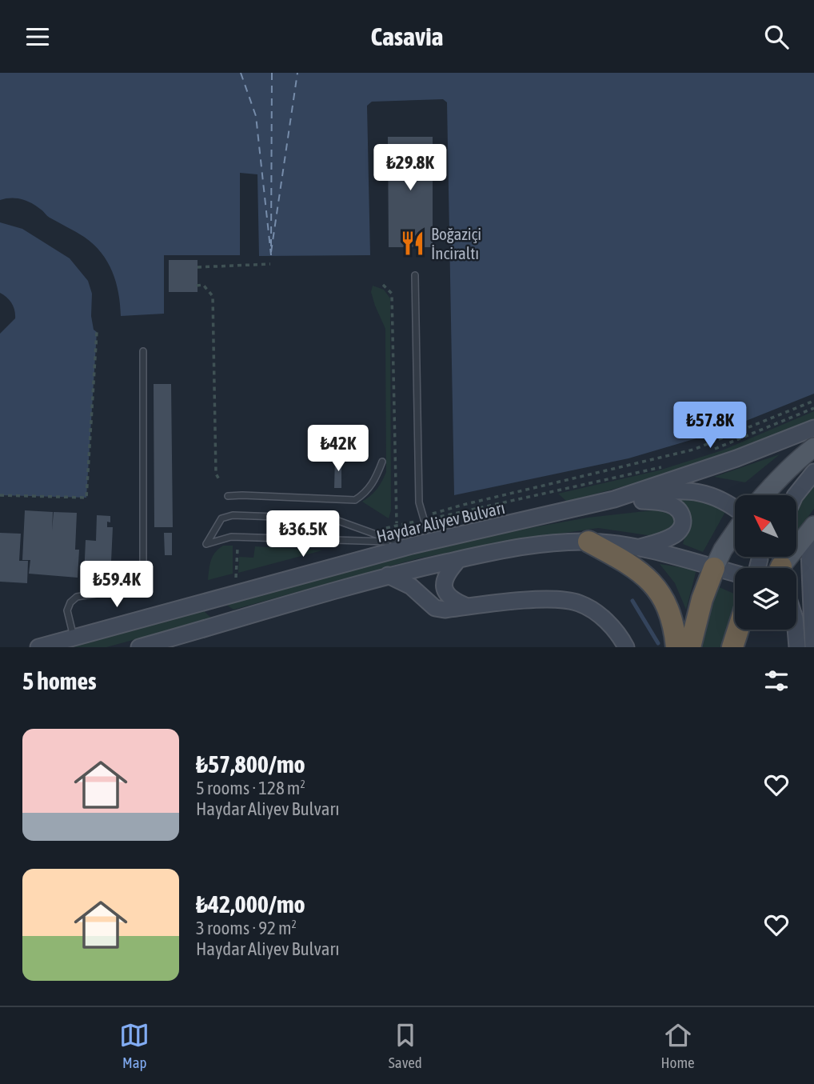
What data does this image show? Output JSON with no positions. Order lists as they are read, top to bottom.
{
  "streets": {
    "main road": ["Haydar Aliyev Bulvarı"]
  },
  "places": {
    "restaurant": ["Boğaziçi İnciraltı"]
  },
  "north": "top left",
  "page": {
    "header": "Casavia",
    "price": [
      "₺29.8K",
      "₺57.8K",
      "₺42K",
      "₺36.5K",
      "₺59.4K"
    ],
    "heading": "5 homes",
    "list": [
      {
        "name": "₺57,800/mo",
        "note": "5 rooms · 128 m² · Haydar Aliyev Bulvarı"
      },
      {
        "name": "₺42,000/mo",
        "note": "3 rooms · 92 m² · Haydar Aliyev Bulvarı"
      }
    ],
    "tabs": ["Map", "Saved", "Home"]
  }
}
